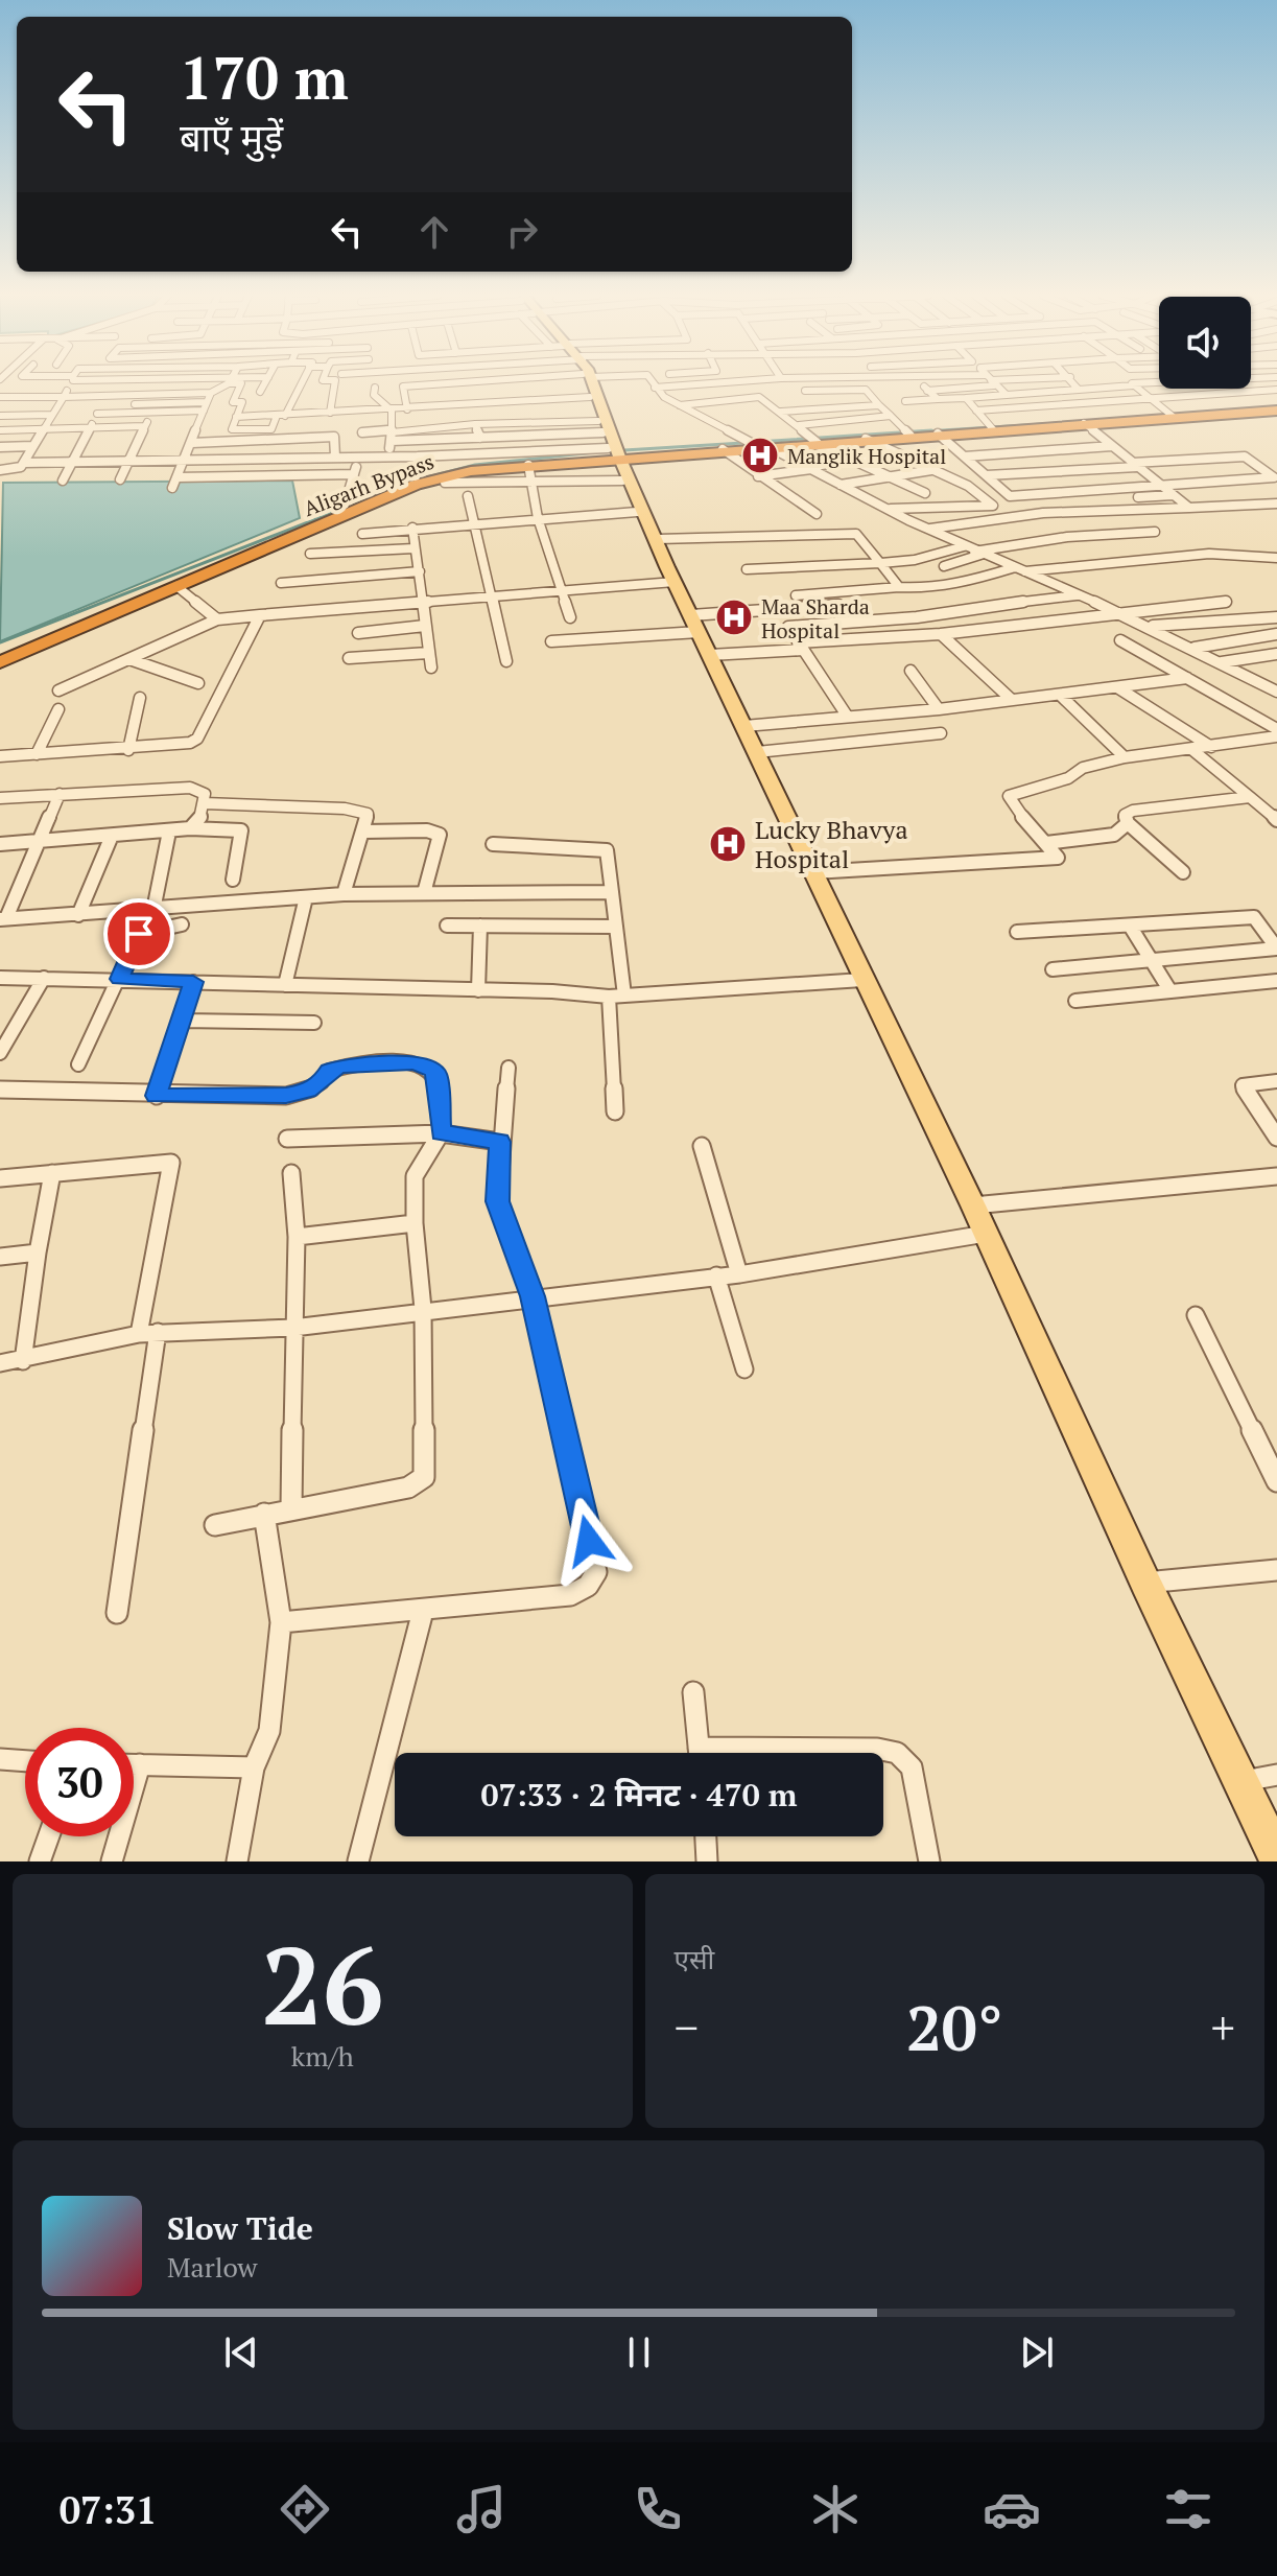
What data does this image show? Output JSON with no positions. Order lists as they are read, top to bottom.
{
  "streets": {
    "highway": ["Aligarh Bypass"]
  },
  "places": {
    "hospital": ["Manglik Hospital", "Maa Sharda Hospital", "Lucky Bhavya Hospital"]
  },
  "page": {
    "turn": ["170 m", "बाएँ मुड़ें"],
    "limit": "30",
    "trip": "07:33 · 2 मिनट · 470 m",
    "tile": [
      ["26", "km/h"],
      "एसी"
    ],
    "heat": ["−", "20°", "+"],
    "song": ["Slow Tide", "Marlow"],
    "tabs": "07:31"
  }
}
